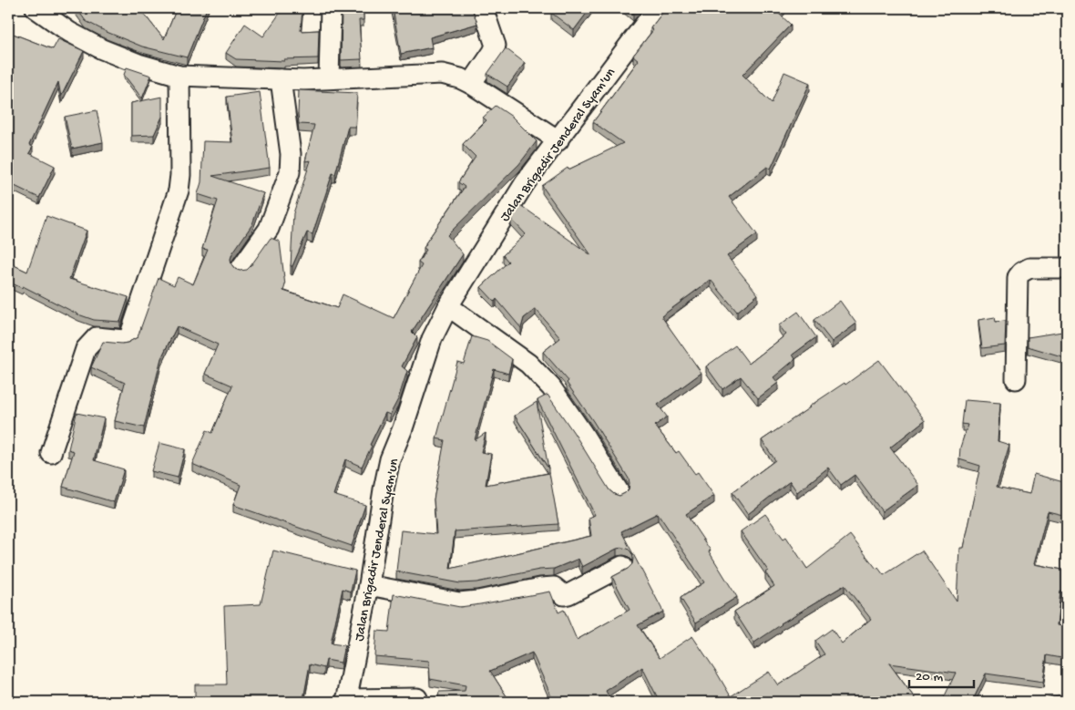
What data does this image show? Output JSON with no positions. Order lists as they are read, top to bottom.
{
  "streets": {
    "street": ["Jalan Brigadir Jenderal Syam'un"]
  },
  "scale_bar": "20 m"
}
